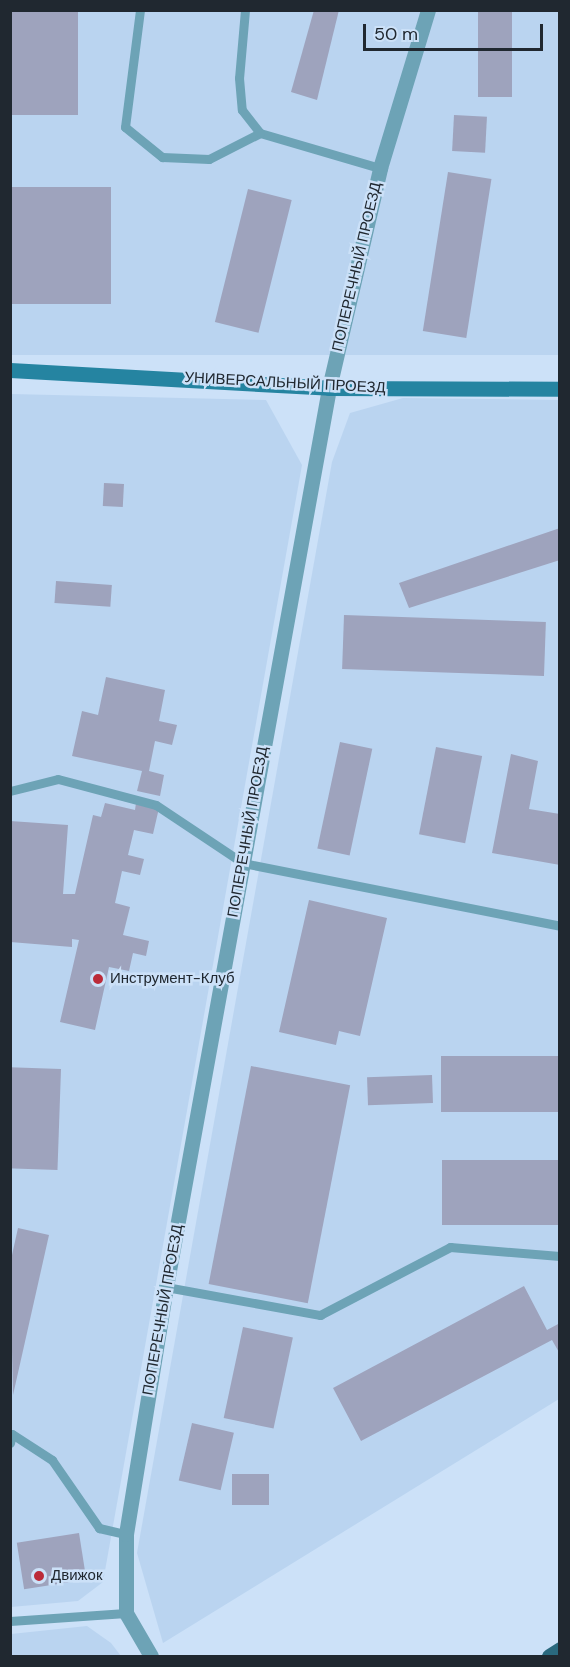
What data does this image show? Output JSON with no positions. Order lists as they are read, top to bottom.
{
  "streets": {
    "street": ["ПОПЕРЕЧНЫЙ ПРОЕЗД", "УНИВЕРСАЛЬНЫЙ ПРОЕЗД"]
  },
  "crossings": [
    ["ПОПЕРЕЧНЫЙ ПРОЕЗД", "УНИВЕРСАЛЬНЫЙ ПРОЕЗД"]
  ],
  "places": ["Инструмент-Клуб", "Движок"],
  "scale_bar": "50 m"
}
